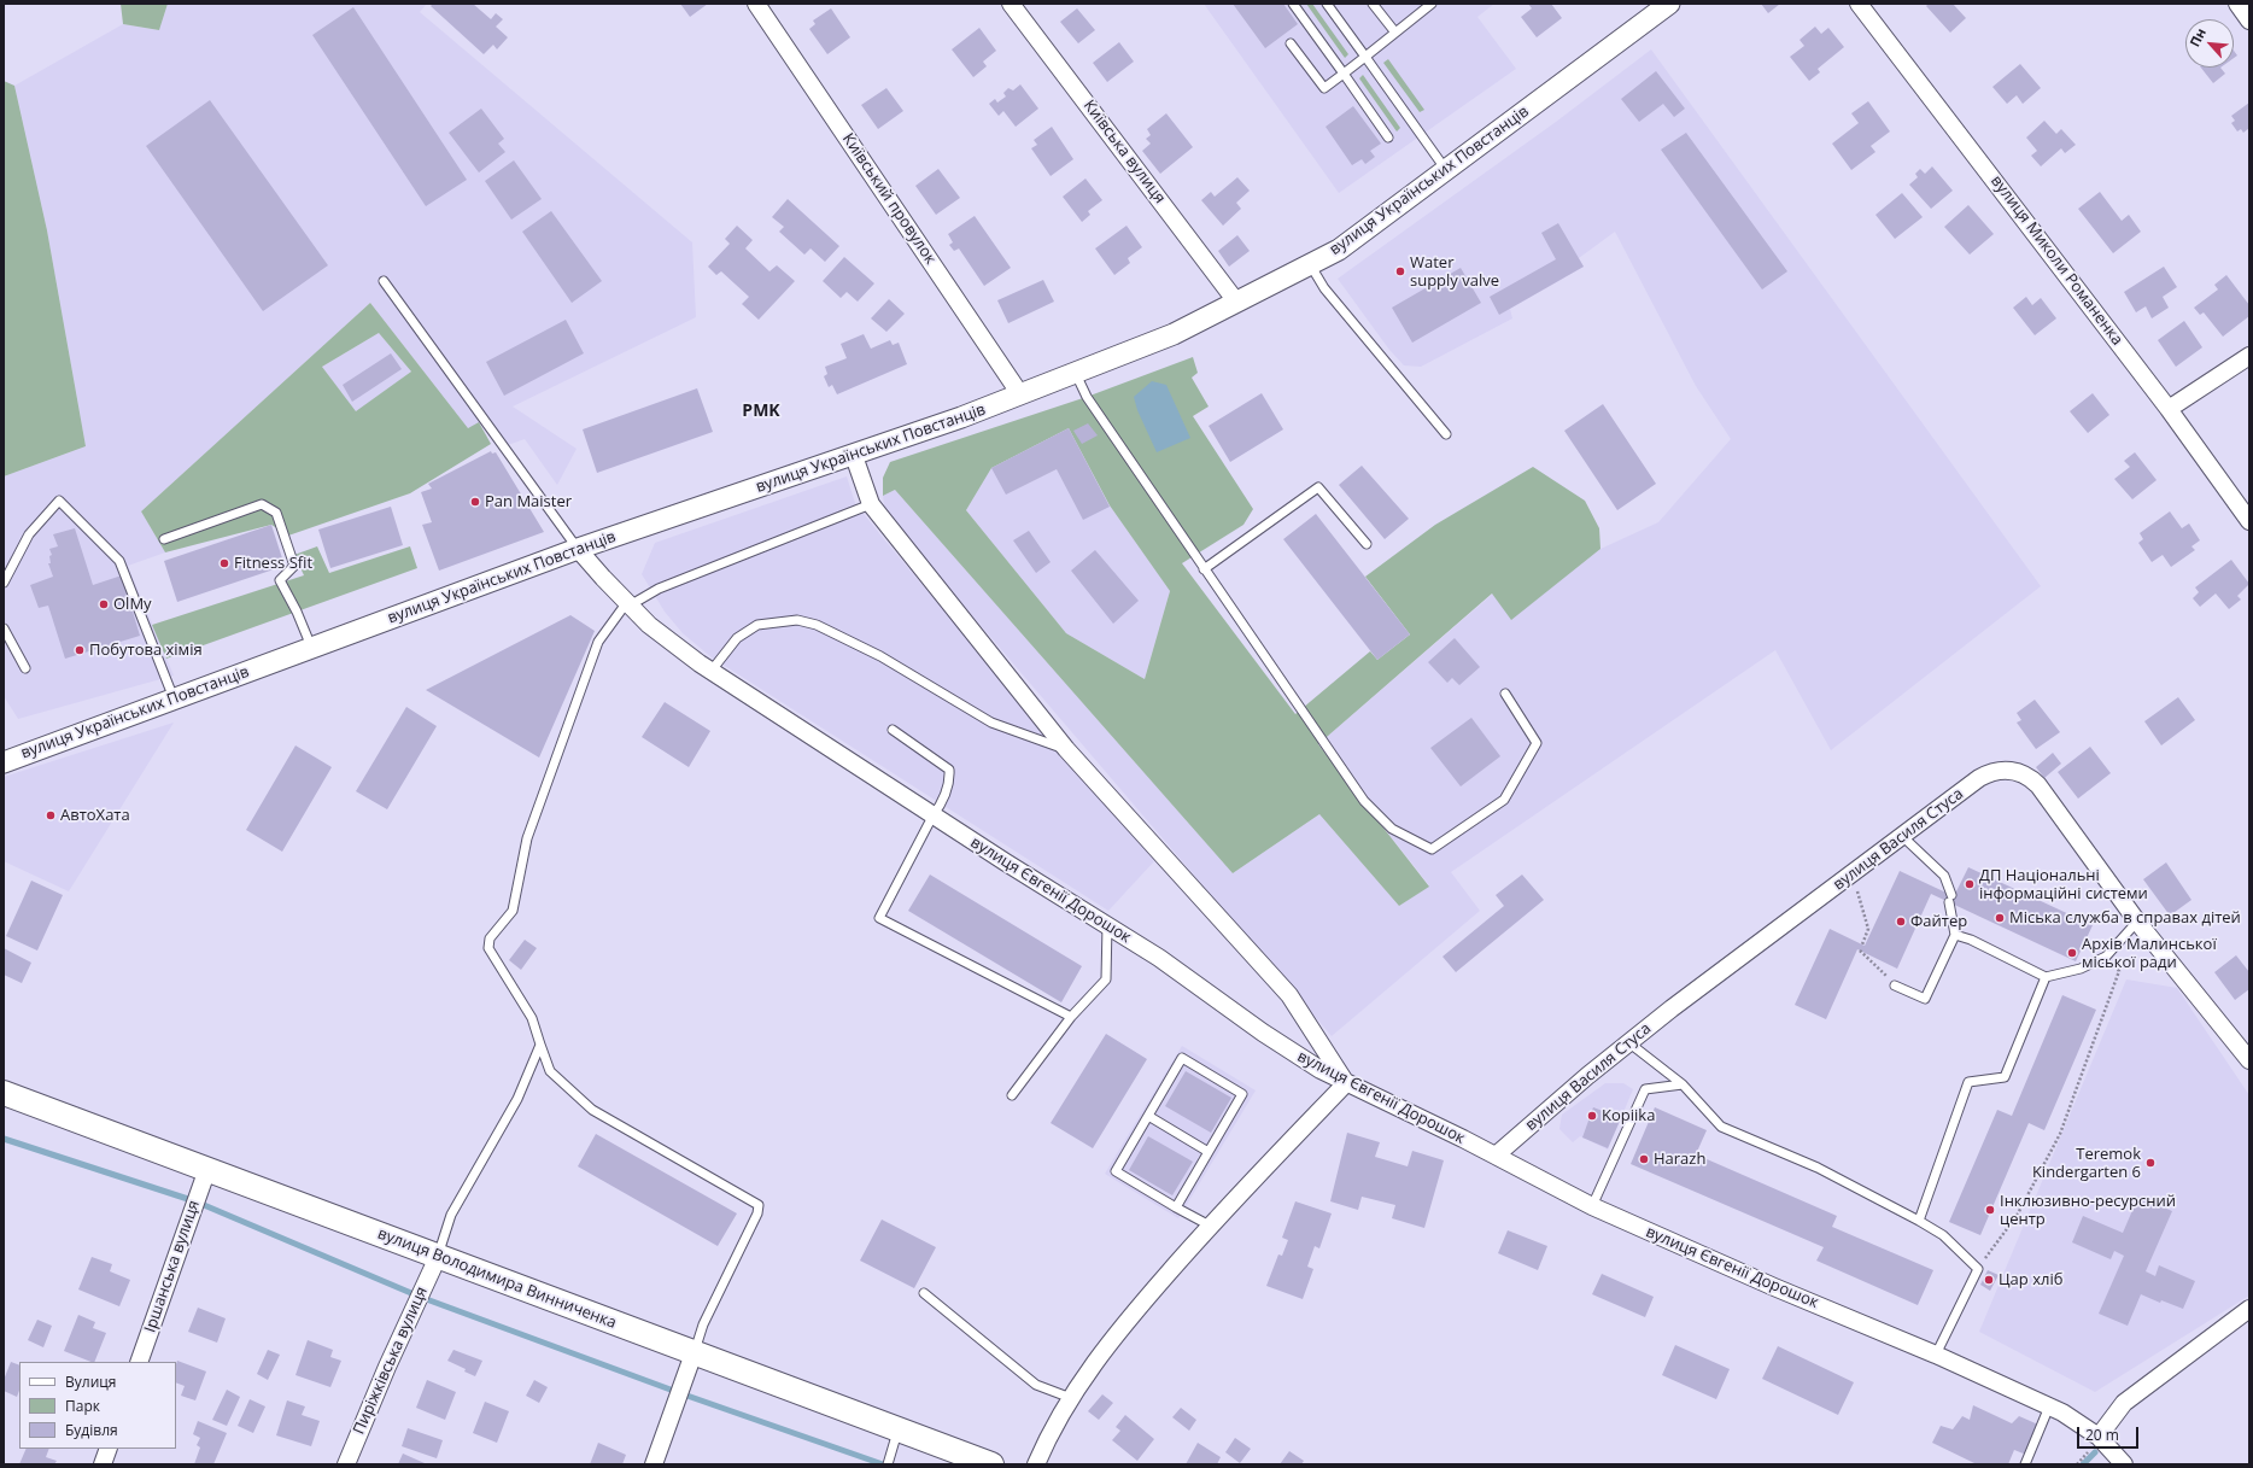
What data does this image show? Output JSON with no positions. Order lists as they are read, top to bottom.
{
  "streets": {
    "main road": ["вулиця Володимира Винниченка"],
    "street": [
      "Київська вулиця",
      "вулиця Українських Повстанців",
      "Київський провулок",
      "вулиця Миколи Романенка",
      "вулиця Василя Стуса",
      "вулиця Євгенії Дорошок",
      "Іршанська вулиця",
      "Пиріжківська вулиця"
    ]
  },
  "crossings": [
    ["Київська вулиця", "вулиця Українських Повстанців"],
    ["вулиця Українських Повстанців", "Київський провулок"],
    ["вулиця Українських Повстанців", "вулиця Євгенії Дорошок"],
    ["вулиця Василя Стуса", "вулиця Євгенії Дорошок"],
    ["Іршанська вулиця", "вулиця Володимира Винниченка"],
    ["вулиця Володимира Винниченка", "Пиріжківська вулиця"]
  ],
  "districts": ["PMK"],
  "places": [
    "Water supply valve",
    "Pan Maister",
    "Fitness Sfit",
    "OlMy",
    "Побутова хімія",
    "АвтоХата",
    "ДП Національні інформаційні системи",
    "Міська служба в справах дітей",
    "Файтер",
    "Архів Малинської міської ради",
    "Kopiika",
    "Harazh",
    "Teremok Kindergarten 6",
    "Інклюзивно-ресурсний центр",
    "Цар хліб"
  ],
  "legend": ["Вулиця", "Парк", "Будівля"],
  "scale_bar": "20 m",
  "north": "top left"
}
